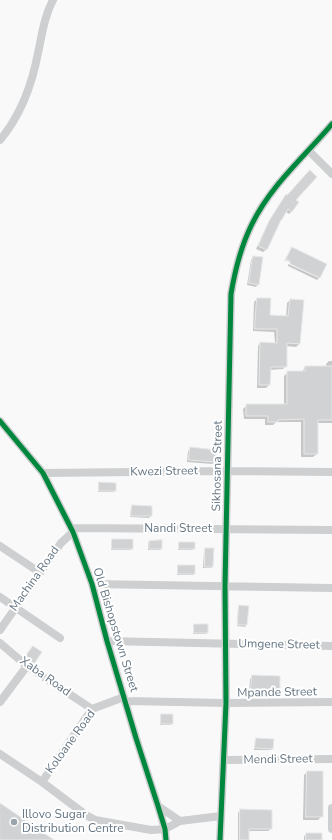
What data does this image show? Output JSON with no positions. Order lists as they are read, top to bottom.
{
  "streets": {
    "street": [
      "Sikhosana Street",
      "Kwezi Street",
      "Nandi Street",
      "Machina Road",
      "Old Bishopstown Street",
      "Umgene Street",
      "Xaba Road",
      "Mpande Street",
      "Koloane Road",
      "Mendi Street"
    ]
  },
  "crossings": [
    ["Sikhosana Street", "Kwezi Street"],
    ["Sikhosana Street", "Nandi Street"],
    ["Sikhosana Street", "Umgene Street"],
    ["Sikhosana Street", "Mpande Street"],
    ["Sikhosana Street", "Mendi Street"],
    ["Kwezi Street", "Old Bishopstown Street"],
    ["Nandi Street", "Machina Road"],
    ["Nandi Street", "Old Bishopstown Street"],
    ["Machina Road", "Old Bishopstown Street"],
    ["Old Bishopstown Street", "Umgene Street"],
    ["Old Bishopstown Street", "Mpande Street"],
    ["Old Bishopstown Street", "Koloane Road"],
    ["Xaba Road", "Koloane Road"],
    ["Mpande Street", "Koloane Road"]
  ],
  "places": ["Illovo Sugar Distribution Centre"]
}
